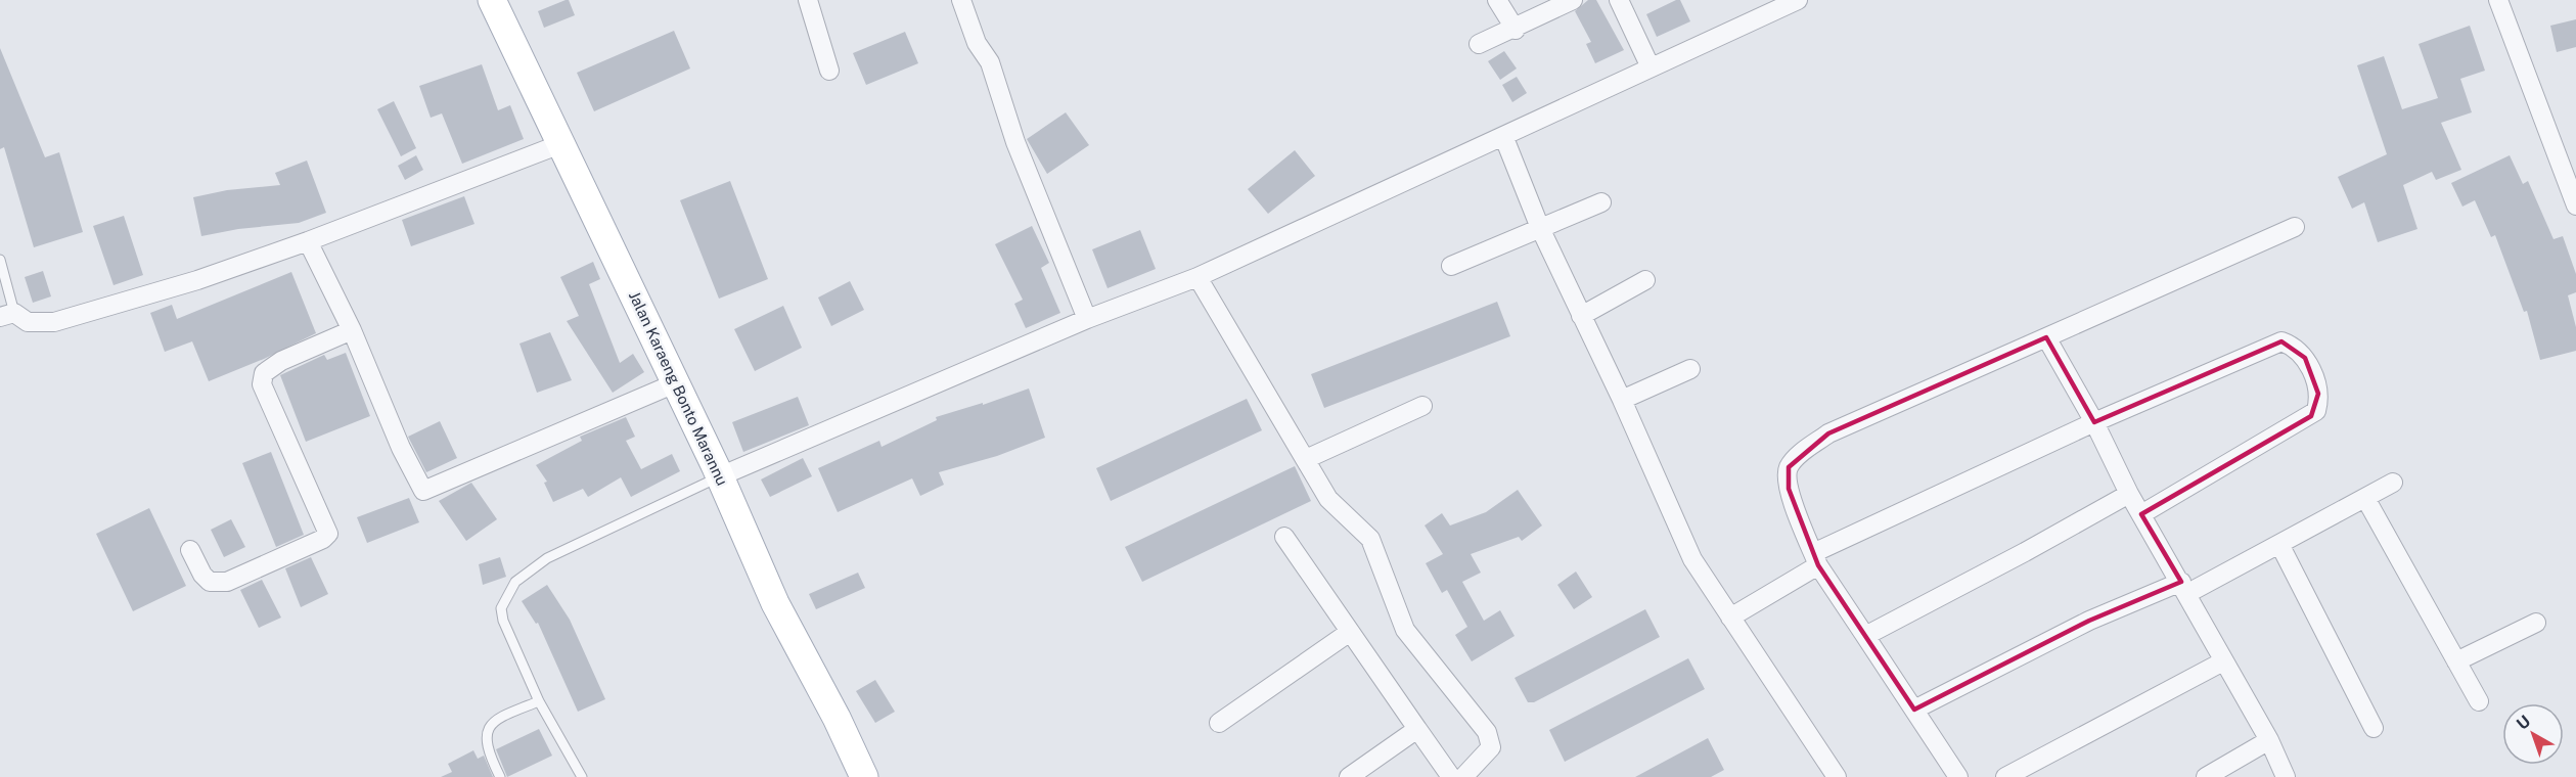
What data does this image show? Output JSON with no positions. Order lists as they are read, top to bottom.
{
  "streets": {
    "main road": ["Jalan Karaeng Bonto Marannu"]
  },
  "north": "top left"
}
